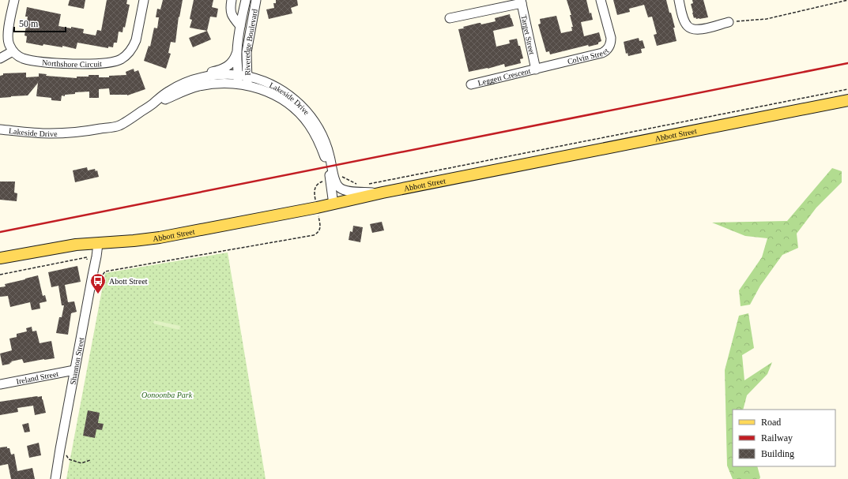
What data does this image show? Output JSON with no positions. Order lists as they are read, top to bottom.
{
  "streets": {
    "main road": ["Abbott Street"],
    "street": [
      "Target Street",
      "Riveredge Boulevard",
      "Colvin Street",
      "Northshore Circuit",
      "Leggett Crescent",
      "Lakeside Drive",
      "Shannon Street",
      "Ireland Street"
    ]
  },
  "crossings": [
    ["Target Street", "Colvin Street"],
    ["Target Street", "Leggett Crescent"],
    ["Riveredge Boulevard", "Lakeside Drive"],
    ["Colvin Street", "Leggett Crescent"],
    ["Lakeside Drive", "Abbott Street"],
    ["Abbott Street", "Shannon Street"],
    ["Shannon Street", "Ireland Street"]
  ],
  "parks": ["Oonoonba Park"],
  "places": {
    "bus stop": ["Abott Street"]
  },
  "legend": ["Road", "Railway", "Building"],
  "scale_bar": "50 m"
}
